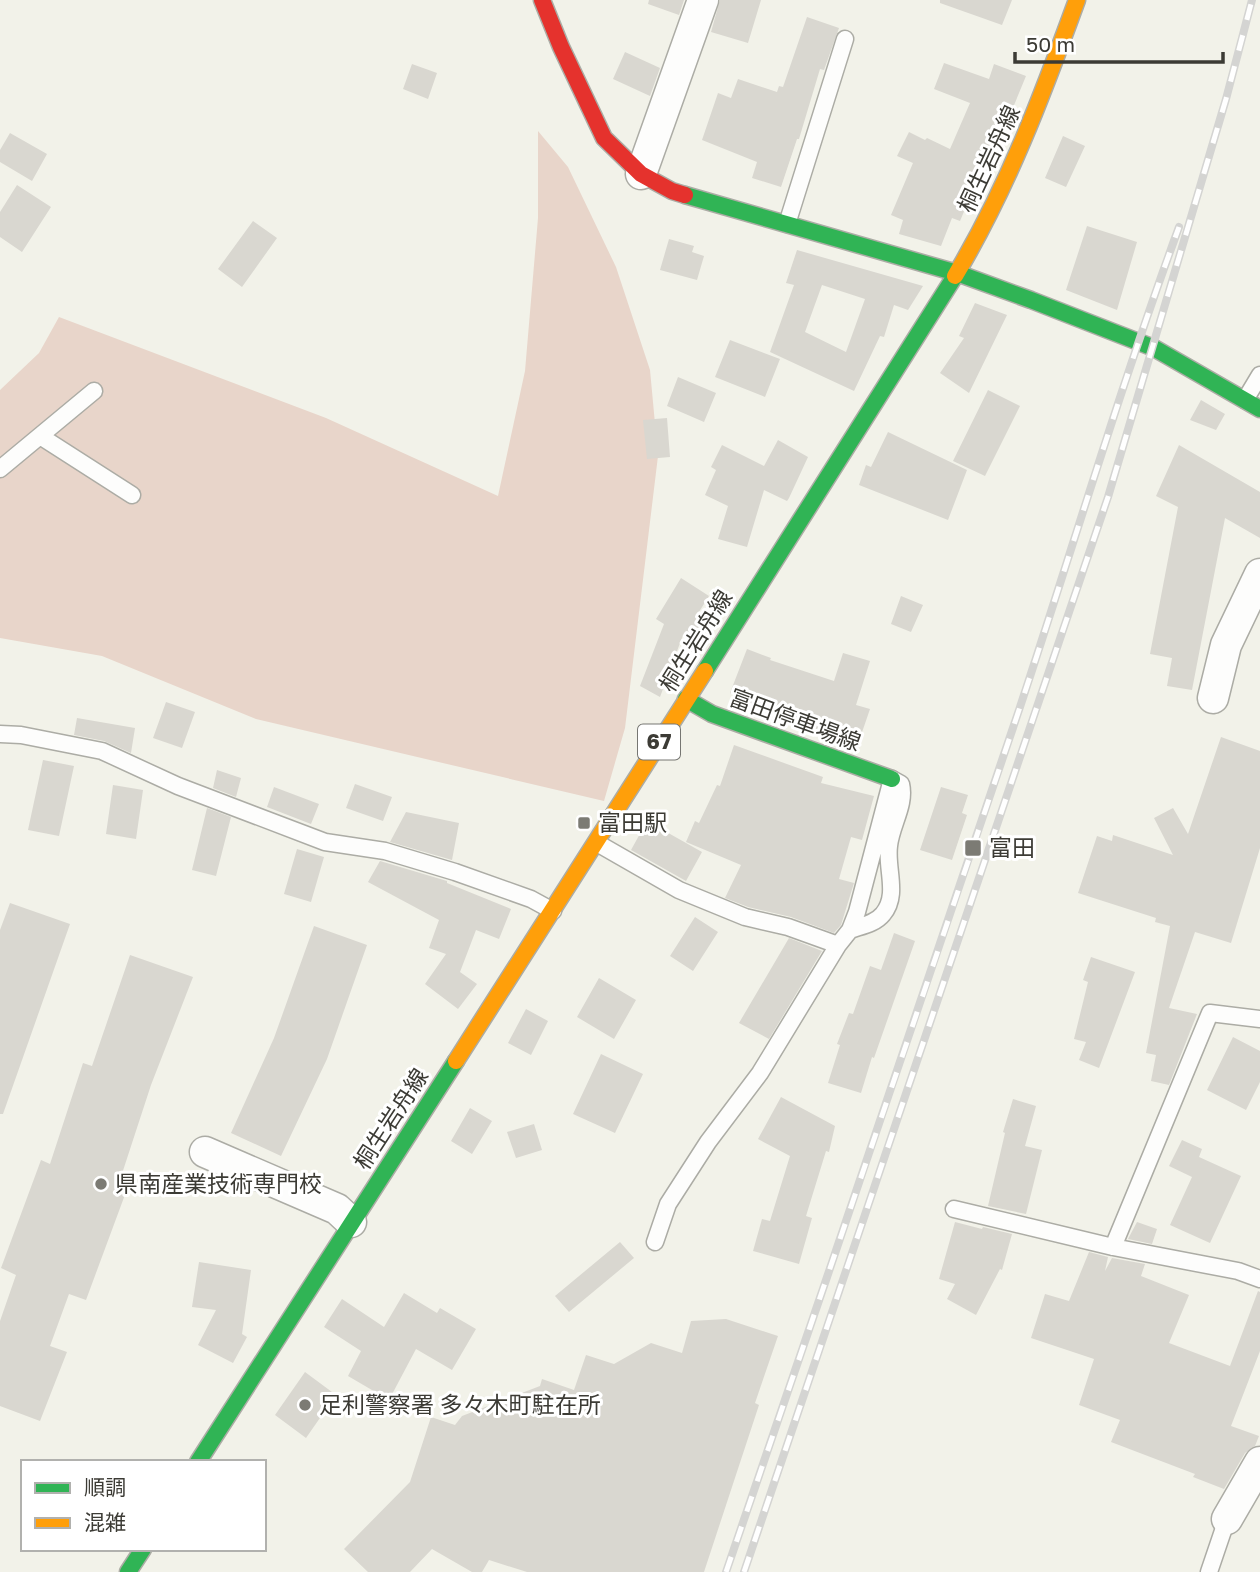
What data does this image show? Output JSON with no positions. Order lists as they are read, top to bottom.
{
  "streets": {
    "main road": ["桐生岩舟線", "富田停車場線", "67"]
  },
  "crossings": [
    ["桐生岩舟線", "富田停車場線"]
  ],
  "places": {
    "transit": ["富田駅", "富田"],
    "other": ["県南産業技術専門校", "足利警察署 多々木町駐在所"]
  },
  "legend": ["順調", "混雑"],
  "scale_bar": "50 m"
}
